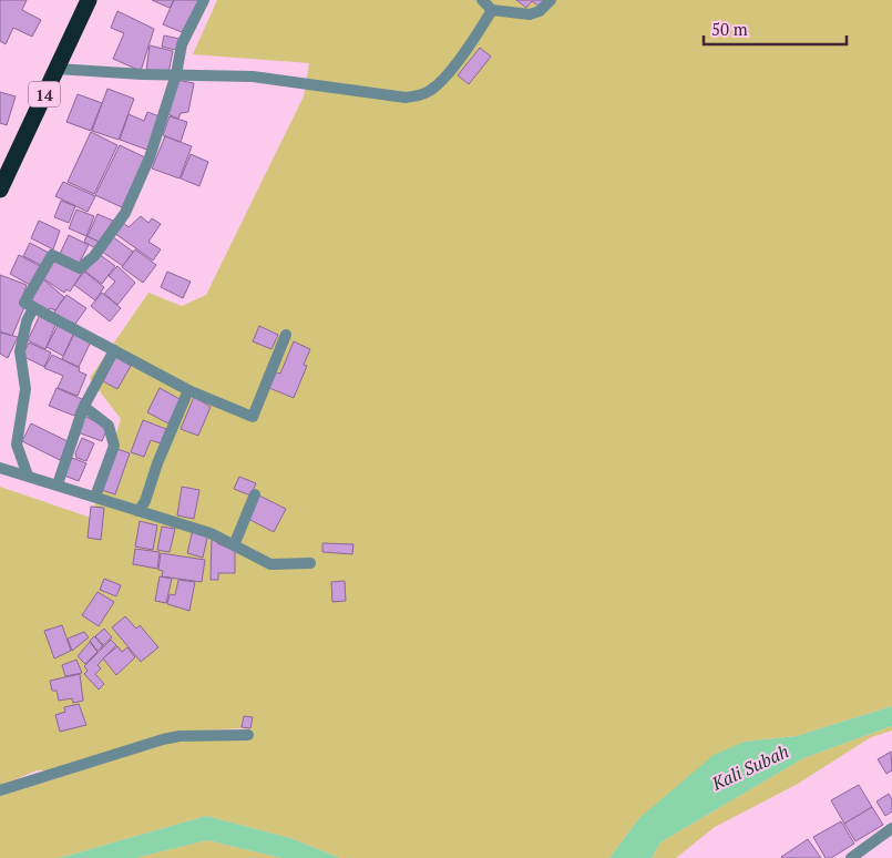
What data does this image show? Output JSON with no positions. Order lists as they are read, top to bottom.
{
  "streets": {
    "highway": ["14"]
  },
  "water": ["Kali Subah"],
  "scale_bar": "50 m"
}
